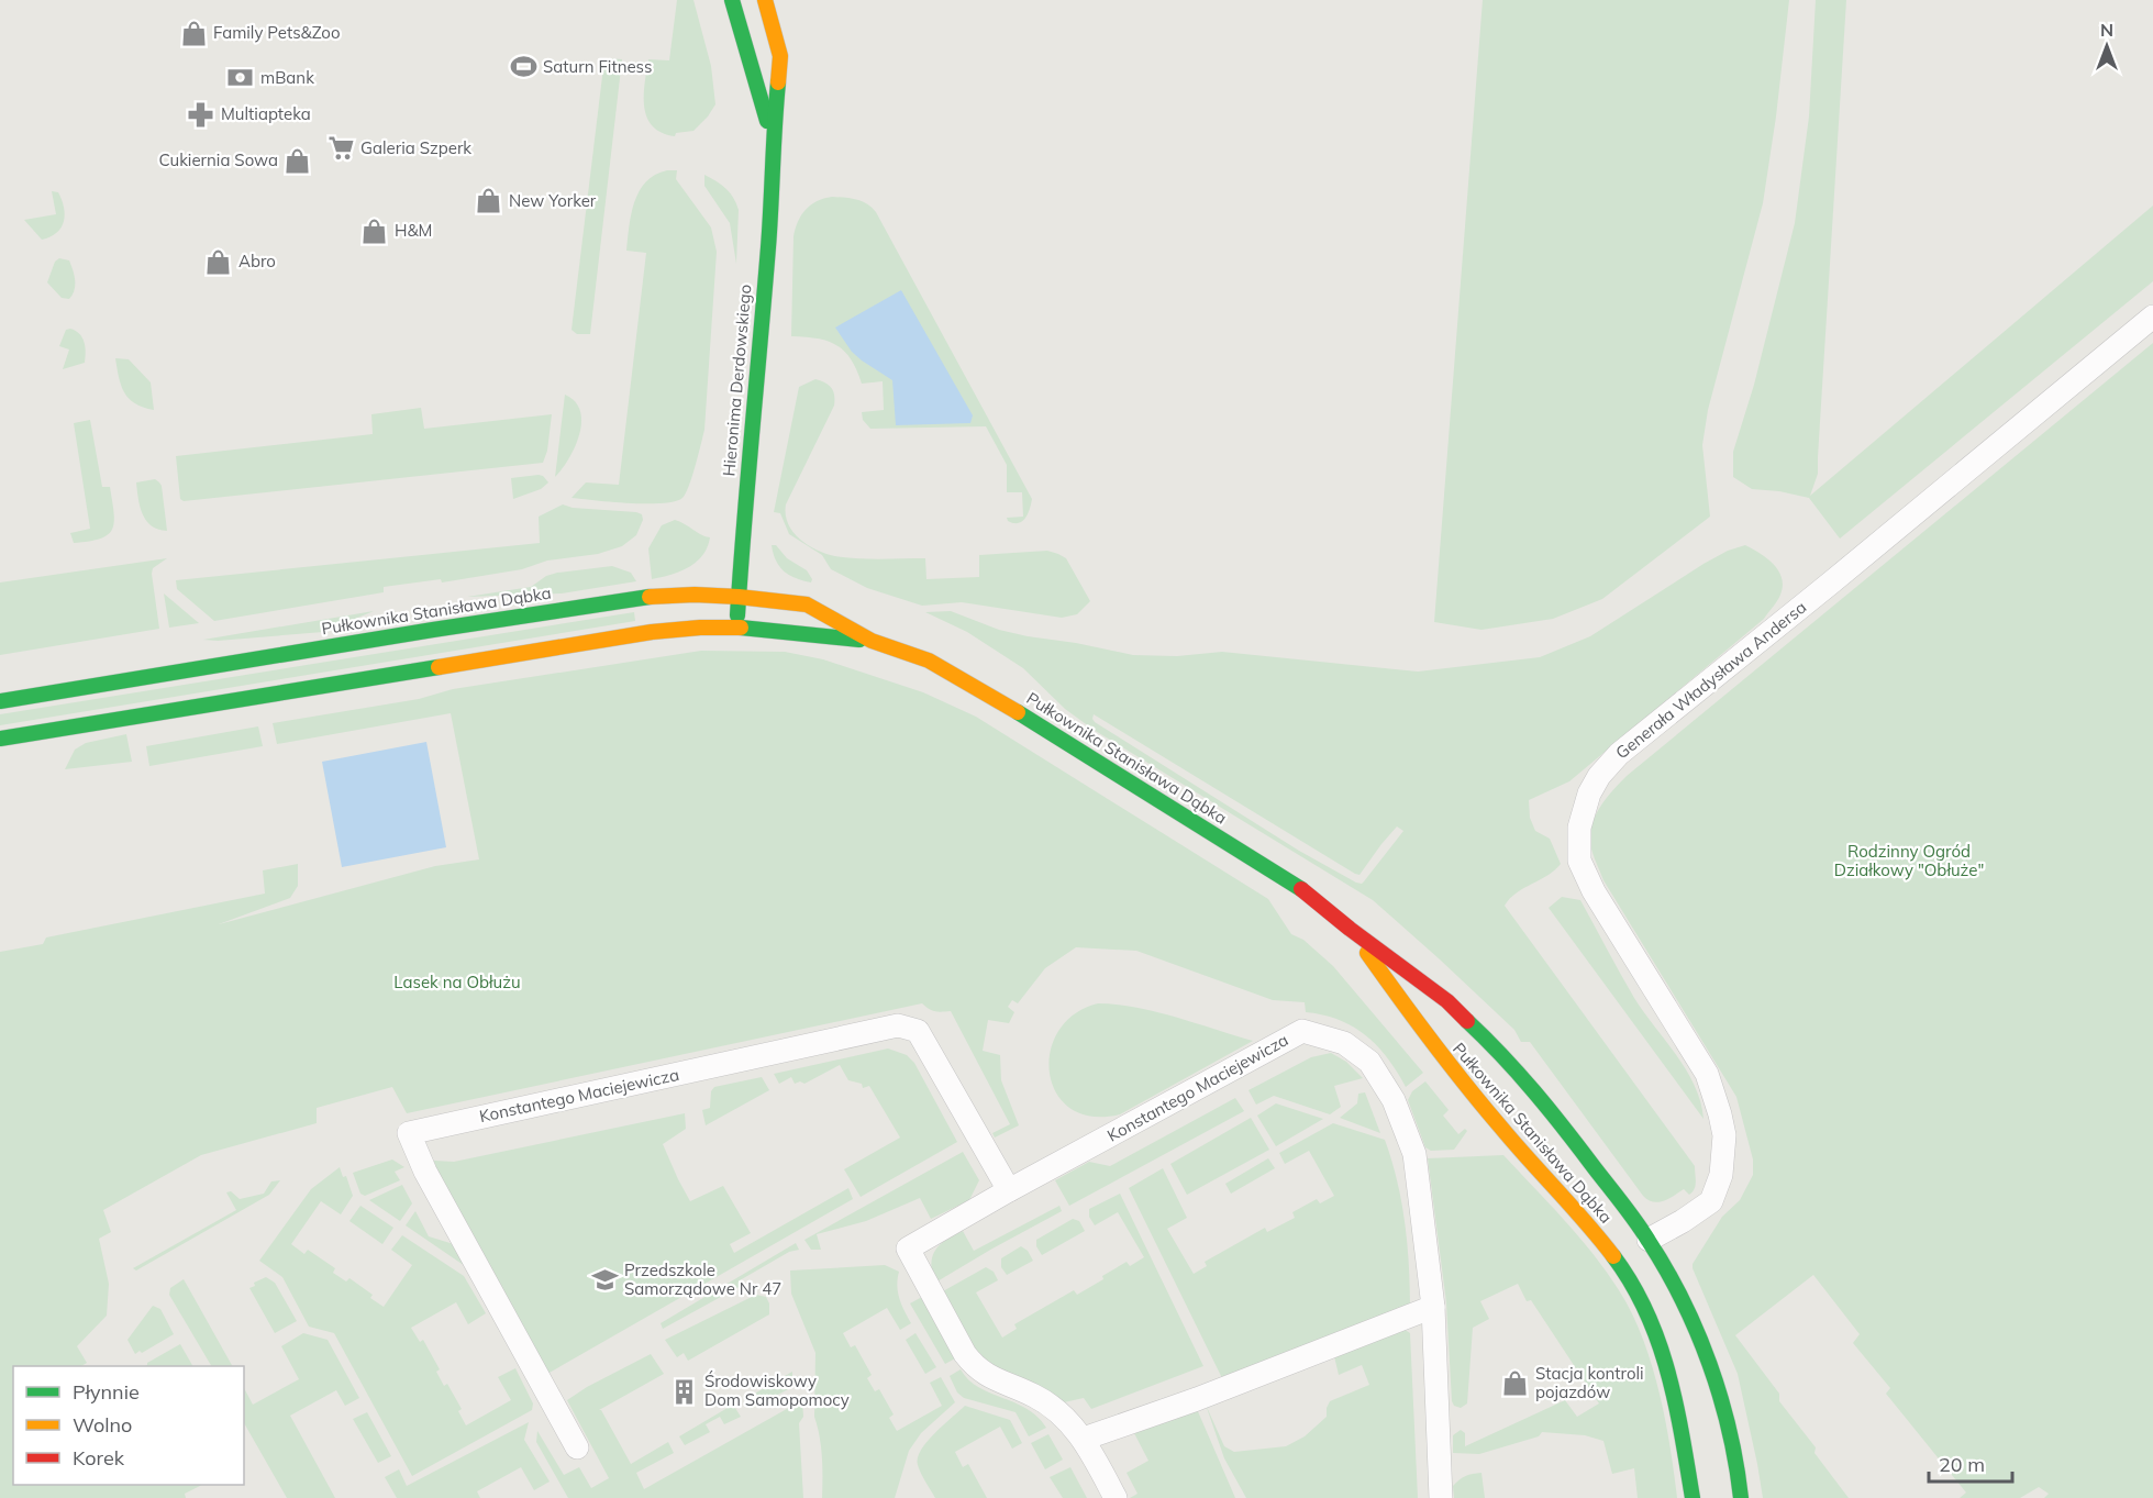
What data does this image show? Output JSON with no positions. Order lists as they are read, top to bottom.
{
  "streets": {
    "main road": ["Hieronima Derdowskiego", "Pułkownika Stanisława Dąbka"],
    "street": ["Generała Władysława Andersa", "Konstantego Maciejewicza"]
  },
  "crossings": [
    ["Hieronima Derdowskiego", "Pułkownika Stanisława Dąbka"],
    ["Pułkownika Stanisława Dąbka", "Generała Władysława Andersa"]
  ],
  "parks": ["Rodzinny Ogród Działkowy \"Obłuże\"", "Lasek na Obłużu"],
  "places": {
    "shop": [
      "Family Pets&Zoo",
      "Cukiernia Sowa",
      "New Yorker",
      "H&M",
      "Abro",
      "Stacja kontroli pojazdów"
    ],
    "sports": ["Saturn Fitness"],
    "bank": ["mBank"],
    "pharmacy": ["Multiapteka"],
    "supermarket": ["Galeria Szperk"],
    "school or university": ["Przedszkole Samorządowe Nr 47"],
    "building": ["Środowiskowy Dom Samopomocy"]
  },
  "legend": ["Płynnie", "Wolno", "Korek"],
  "scale_bar": "20 m",
  "north": "top"
}
